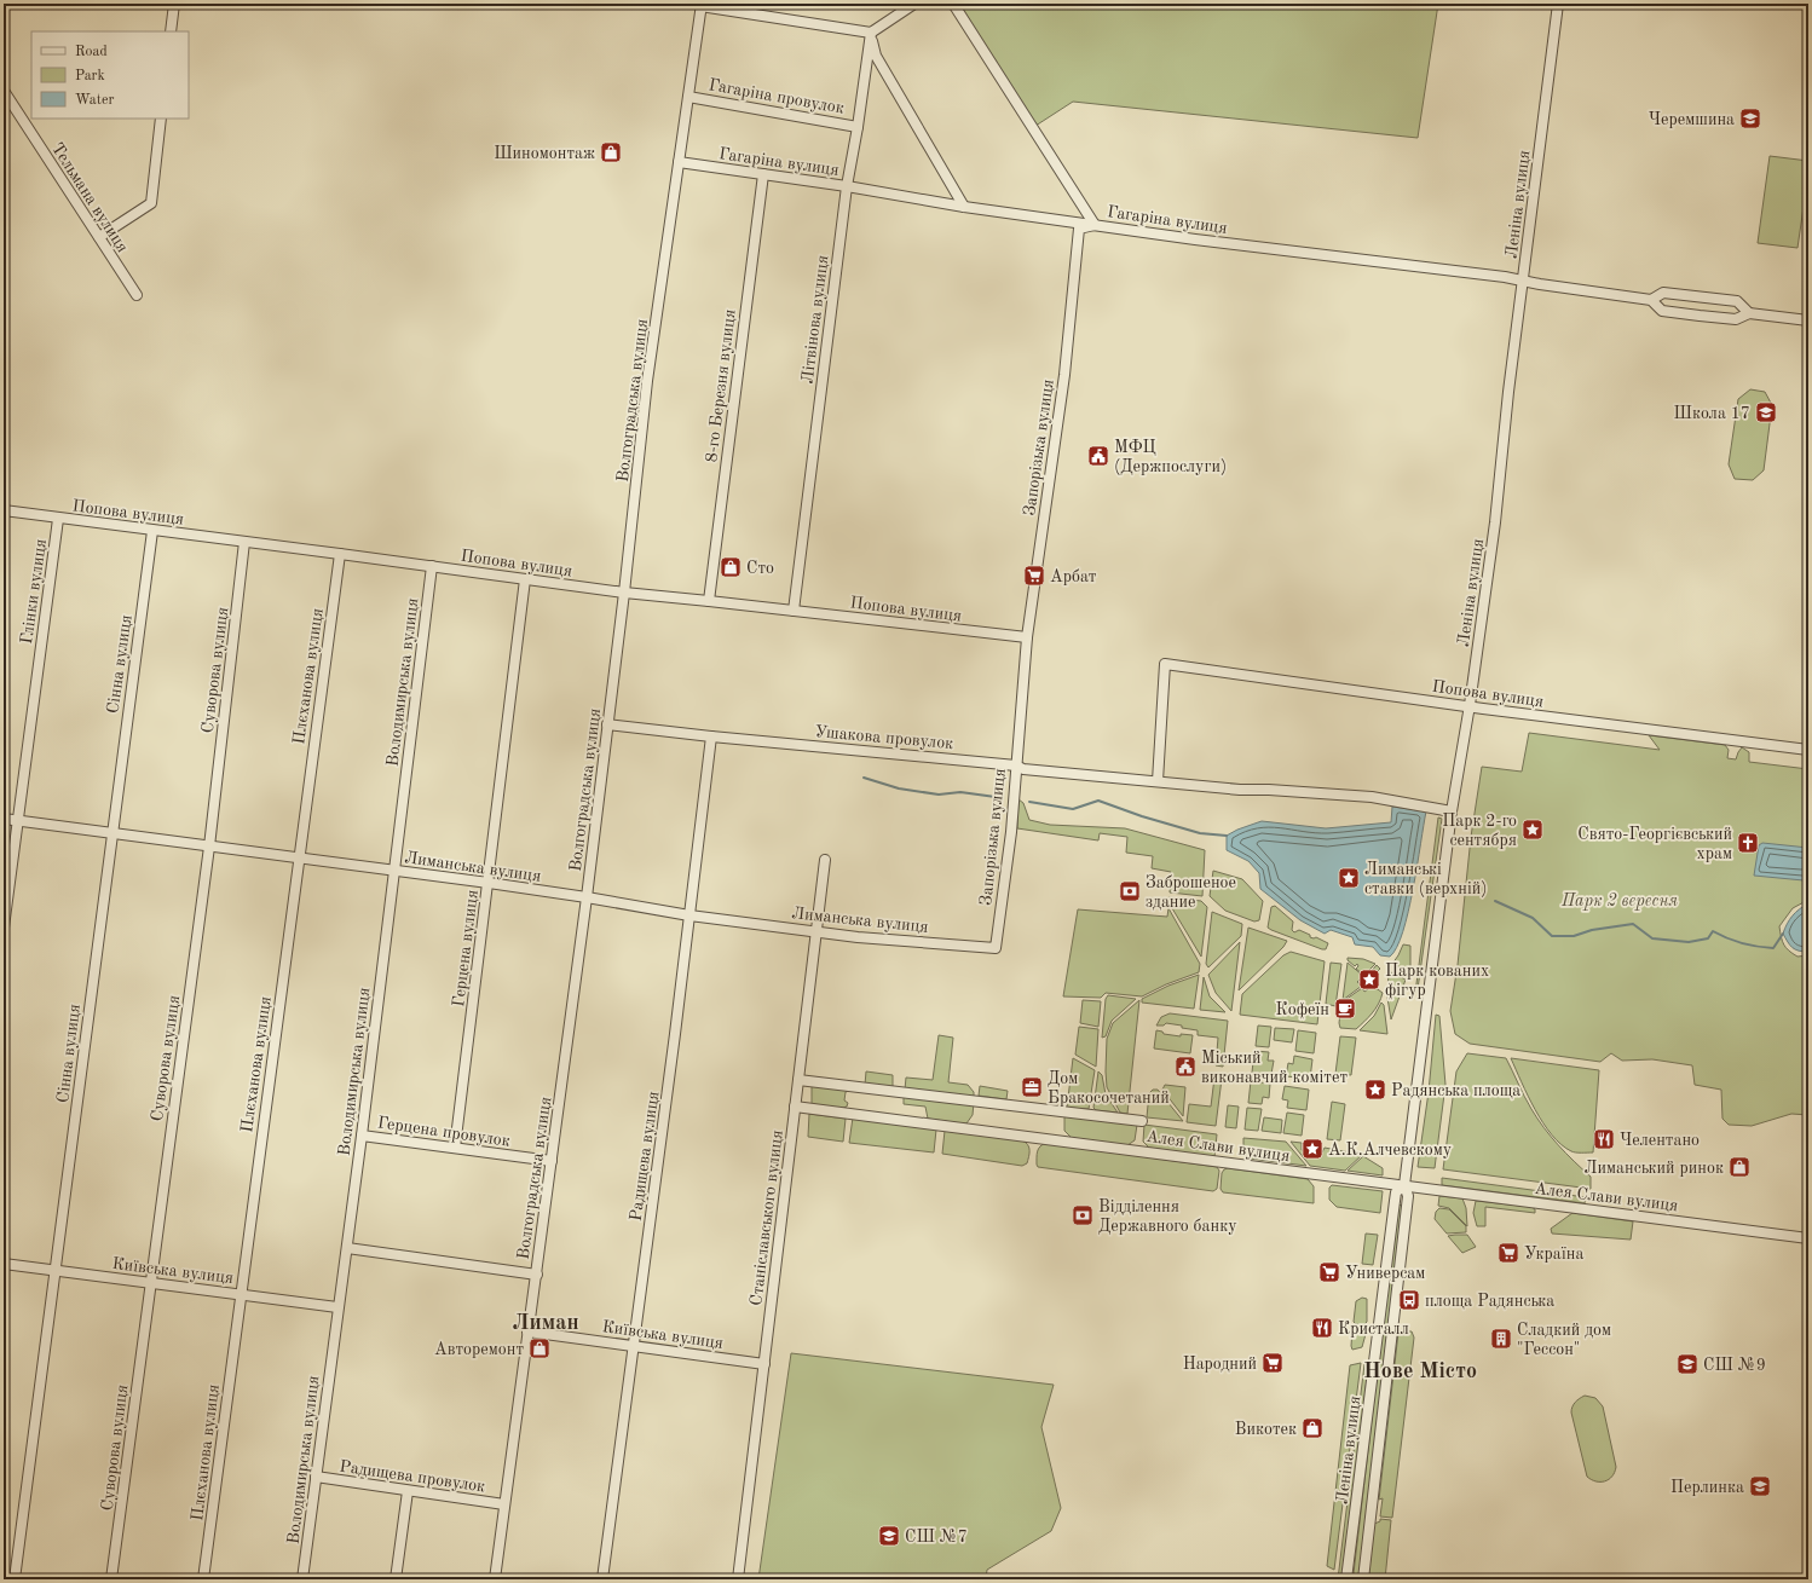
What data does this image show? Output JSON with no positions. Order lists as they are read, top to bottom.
{
  "streets": {
    "street": [
      "Гагаріна провулок",
      "Гагаріна вулиця",
      "Тельмана вулиця",
      "Леніна вулиця",
      "Літвінова вулиця",
      "8-го Березня вулиця",
      "Волгоградська вулиця",
      "Запорізька вулиця",
      "Попова вулиця",
      "Глінки вулиця",
      "Сінна вулиця",
      "Суворова вулиця",
      "Плєханова вулиця",
      "Володимирська вулиця",
      "Ушакова провулок",
      "Лиманська вулиця",
      "Герцена вулиця",
      "Герцена провулок",
      "Алея Слави вулиця",
      "Радищева вулиця",
      "Станіславського вулиця",
      "Київська вулиця",
      "Радищева провулок"
    ]
  },
  "crossings": [
    ["Гагаріна провулок", "Літвінова вулиця"],
    ["Гагаріна провулок", "Волгоградська вулиця"],
    ["Гагаріна вулиця", "Леніна вулиця"],
    ["Гагаріна вулиця", "Літвінова вулиця"],
    ["Гагаріна вулиця", "8-го Березня вулиця"],
    ["Гагаріна вулиця", "Волгоградська вулиця"],
    ["Гагаріна вулиця", "Запорізька вулиця"],
    ["Леніна вулиця", "Попова вулиця"],
    ["Леніна вулиця", "Ушакова провулок"],
    ["Леніна вулиця", "Алея Слави вулиця"],
    ["Літвінова вулиця", "Попова вулиця"],
    ["8-го Березня вулиця", "Попова вулиця"],
    ["Волгоградська вулиця", "Попова вулиця"],
    ["Волгоградська вулиця", "Ушакова провулок"],
    ["Волгоградська вулиця", "Лиманська вулиця"],
    ["Волгоградська вулиця", "Герцена провулок"],
    ["Волгоградська вулиця", "Київська вулиця"],
    ["Волгоградська вулиця", "Радищева провулок"],
    ["Запорізька вулиця", "Попова вулиця"],
    ["Запорізька вулиця", "Ушакова провулок"],
    ["Запорізька вулиця", "Лиманська вулиця"],
    ["Попова вулиця", "Глінки вулиця"],
    ["Попова вулиця", "Сінна вулиця"],
    ["Попова вулиця", "Суворова вулиця"],
    ["Попова вулиця", "Плєханова вулиця"],
    ["Попова вулиця", "Володимирська вулиця"],
    ["Попова вулиця", "Ушакова провулок"],
    ["Попова вулиця", "Герцена вулиця"],
    ["Глінки вулиця", "Лиманська вулиця"],
    ["Сінна вулиця", "Лиманська вулиця"],
    ["Сінна вулиця", "Київська вулиця"],
    ["Суворова вулиця", "Лиманська вулиця"],
    ["Суворова вулиця", "Київська вулиця"],
    ["Плєханова вулиця", "Лиманська вулиця"],
    ["Плєханова вулиця", "Київська вулиця"],
    ["Володимирська вулиця", "Лиманська вулиця"],
    ["Володимирська вулиця", "Герцена провулок"],
    ["Володимирська вулиця", "Київська вулиця"],
    ["Володимирська вулиця", "Радищева провулок"],
    ["Ушакова провулок", "Радищева вулиця"],
    ["Лиманська вулиця", "Герцена вулиця"],
    ["Лиманська вулиця", "Радищева вулиця"],
    ["Лиманська вулиця", "Станіславського вулиця"],
    ["Герцена вулиця", "Герцена провулок"],
    ["Алея Слави вулиця", "Станіславського вулиця"],
    ["Радищева вулиця", "Київська вулиця"],
    ["Станіславського вулиця", "Київська вулиця"]
  ],
  "districts": ["Лиман", "Нове Місто"],
  "parks": ["Парк 2 вересня"],
  "places": {
    "school or university": [
      "Черемшина",
      "Школа 17",
      "СШ №9",
      "Перлинка",
      "СШ №7"
    ],
    "shop": [
      "Шиномонтаж",
      "Сто",
      "Лиманський ринок",
      "Авторемонт",
      "Викотек"
    ],
    "public building": ["МФЦ (Держпослуги)", "Міський виконавчий комітет"],
    "supermarket": [
      "Арбат",
      "Україна",
      "Универсам",
      "Народний"
    ],
    "place": [
      "Парк 2-го сентября",
      "Лиманські ставки (верхній)",
      "Парк кованих фігур",
      "Радянська площа",
      "А.К.Алчевскому"
    ],
    "church": ["Свято-Георгієвський храм"],
    "bank": ["Заброшеное здание", "Відділення Державного банку"],
    "cafe": ["Кофеїн"],
    "office": ["Дом Бракосочетаний"],
    "restaurant": ["Челентано", "Кристалл"],
    "bus stop": ["площа Радянська"],
    "building": ["Сладкий дом \"Гессон\""]
  },
  "legend": ["Road", "Park", "Water"]
}
